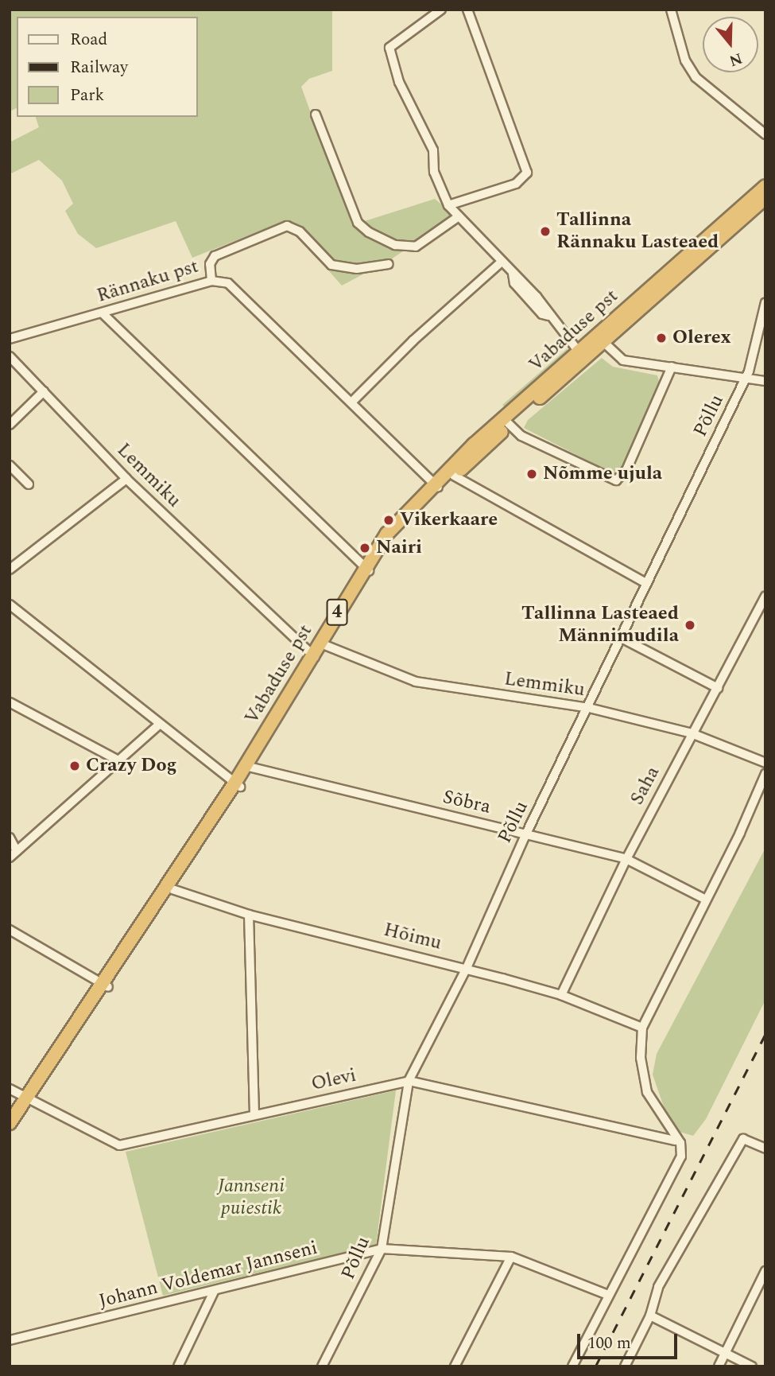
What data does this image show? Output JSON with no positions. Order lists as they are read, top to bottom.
{
  "streets": {
    "highway": ["Vabaduse pst", "4"],
    "street": [
      "Rännaku pst",
      "Põllu",
      "Lemmiku",
      "Saha",
      "Sõbra",
      "Hõimu",
      "Olevi",
      "Johann Voldemar Jannseni"
    ]
  },
  "crossings": [
    ["Vabaduse pst", "Lemmiku"],
    ["Vabaduse pst", "Sõbra"],
    ["Vabaduse pst", "Hõimu"],
    ["Vabaduse pst", "Olevi"],
    ["Põllu", "Lemmiku"],
    ["Põllu", "Sõbra"],
    ["Põllu", "Hõimu"],
    ["Põllu", "Olevi"],
    ["Põllu", "Johann Voldemar Jannseni"],
    ["Lemmiku", "Saha"],
    ["Saha", "Sõbra"],
    ["Saha", "Hõimu"]
  ],
  "parks": ["Jannseni puiestik"],
  "places": [
    "Tallinna Rännaku Lasteaed",
    "Olerex",
    "Nõmme ujula",
    "Vikerkaare",
    "Nairi",
    "Tallinna Lasteaed Männimudila",
    "Crazy Dog"
  ],
  "legend": ["Road", "Railway", "Park"],
  "scale_bar": "100 m",
  "north": "bottom"
}
